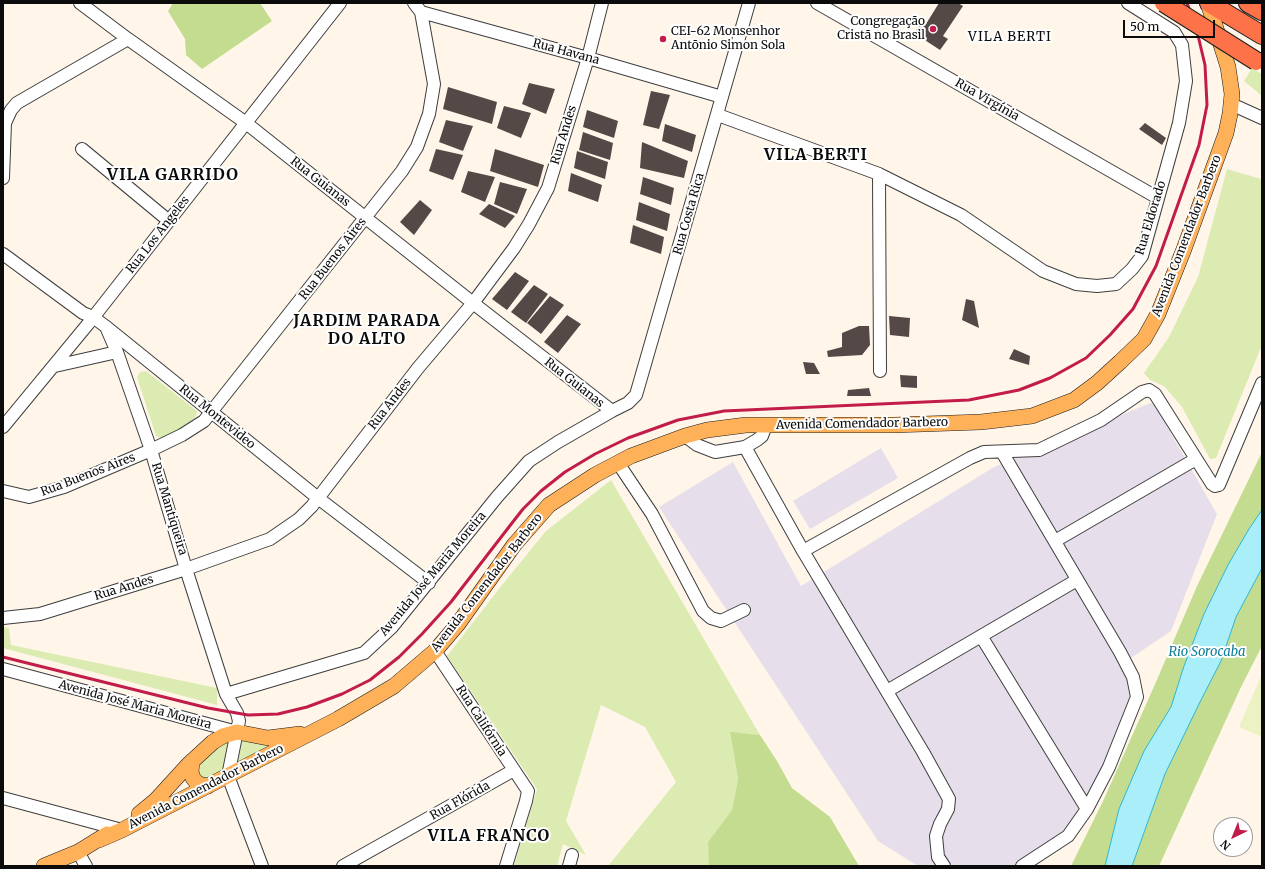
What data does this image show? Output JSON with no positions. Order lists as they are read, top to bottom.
{
  "streets": {
    "main road": ["Avenida Comendador Barbero"],
    "street": [
      "Rua Havana",
      "Rua Virgínia",
      "Rua Andes",
      "Rua Guianas",
      "Rua Costa Rica",
      "Rua Eldorado",
      "Rua Los Angeles",
      "Rua Buenos Aires",
      "Rua Montevideo",
      "Rua Mantiqueira",
      "Avenida José Maria Moreira",
      "Rua Califórnia",
      "Rua Flórida"
    ]
  },
  "crossings": [
    ["Rua Havana", "Rua Andes"],
    ["Rua Havana", "Rua Costa Rica"],
    ["Rua Havana", "Rua Buenos Aires"],
    ["Rua Virgínia", "Rua Eldorado"],
    ["Rua Andes", "Rua Guianas"],
    ["Rua Andes", "Rua Montevideo"],
    ["Rua Andes", "Rua Mantiqueira"],
    ["Rua Guianas", "Rua Costa Rica"],
    ["Rua Guianas", "Rua Los Angeles"],
    ["Rua Guianas", "Rua Buenos Aires"],
    ["Rua Guianas", "Avenida José Maria Moreira"],
    ["Rua Costa Rica", "Rua Eldorado"],
    ["Rua Costa Rica", "Avenida José Maria Moreira"],
    ["Rua Los Angeles", "Rua Montevideo"],
    ["Avenida Comendador Barbero", "Avenida José Maria Moreira"],
    ["Avenida Comendador Barbero", "Rua Califórnia"],
    ["Rua Buenos Aires", "Rua Montevideo"],
    ["Rua Buenos Aires", "Rua Mantiqueira"],
    ["Rua Montevideo", "Rua Mantiqueira"],
    ["Rua Montevideo", "Avenida José Maria Moreira"],
    ["Rua Mantiqueira", "Avenida José Maria Moreira"],
    ["Rua Califórnia", "Rua Flórida"]
  ],
  "districts": [
    "VILA BERTI",
    "VILA BERTI",
    "VILA GARRIDO",
    "JARDIM PARADA DO ALTO",
    "VILA FRANCO"
  ],
  "water": ["Rio Sorocaba"],
  "places": ["Congregação Cristã no Brasil", "CEI-62 Monsenhor Antõnio Simon Sola"],
  "scale_bar": "50 m",
  "north": "bottom left"
}
